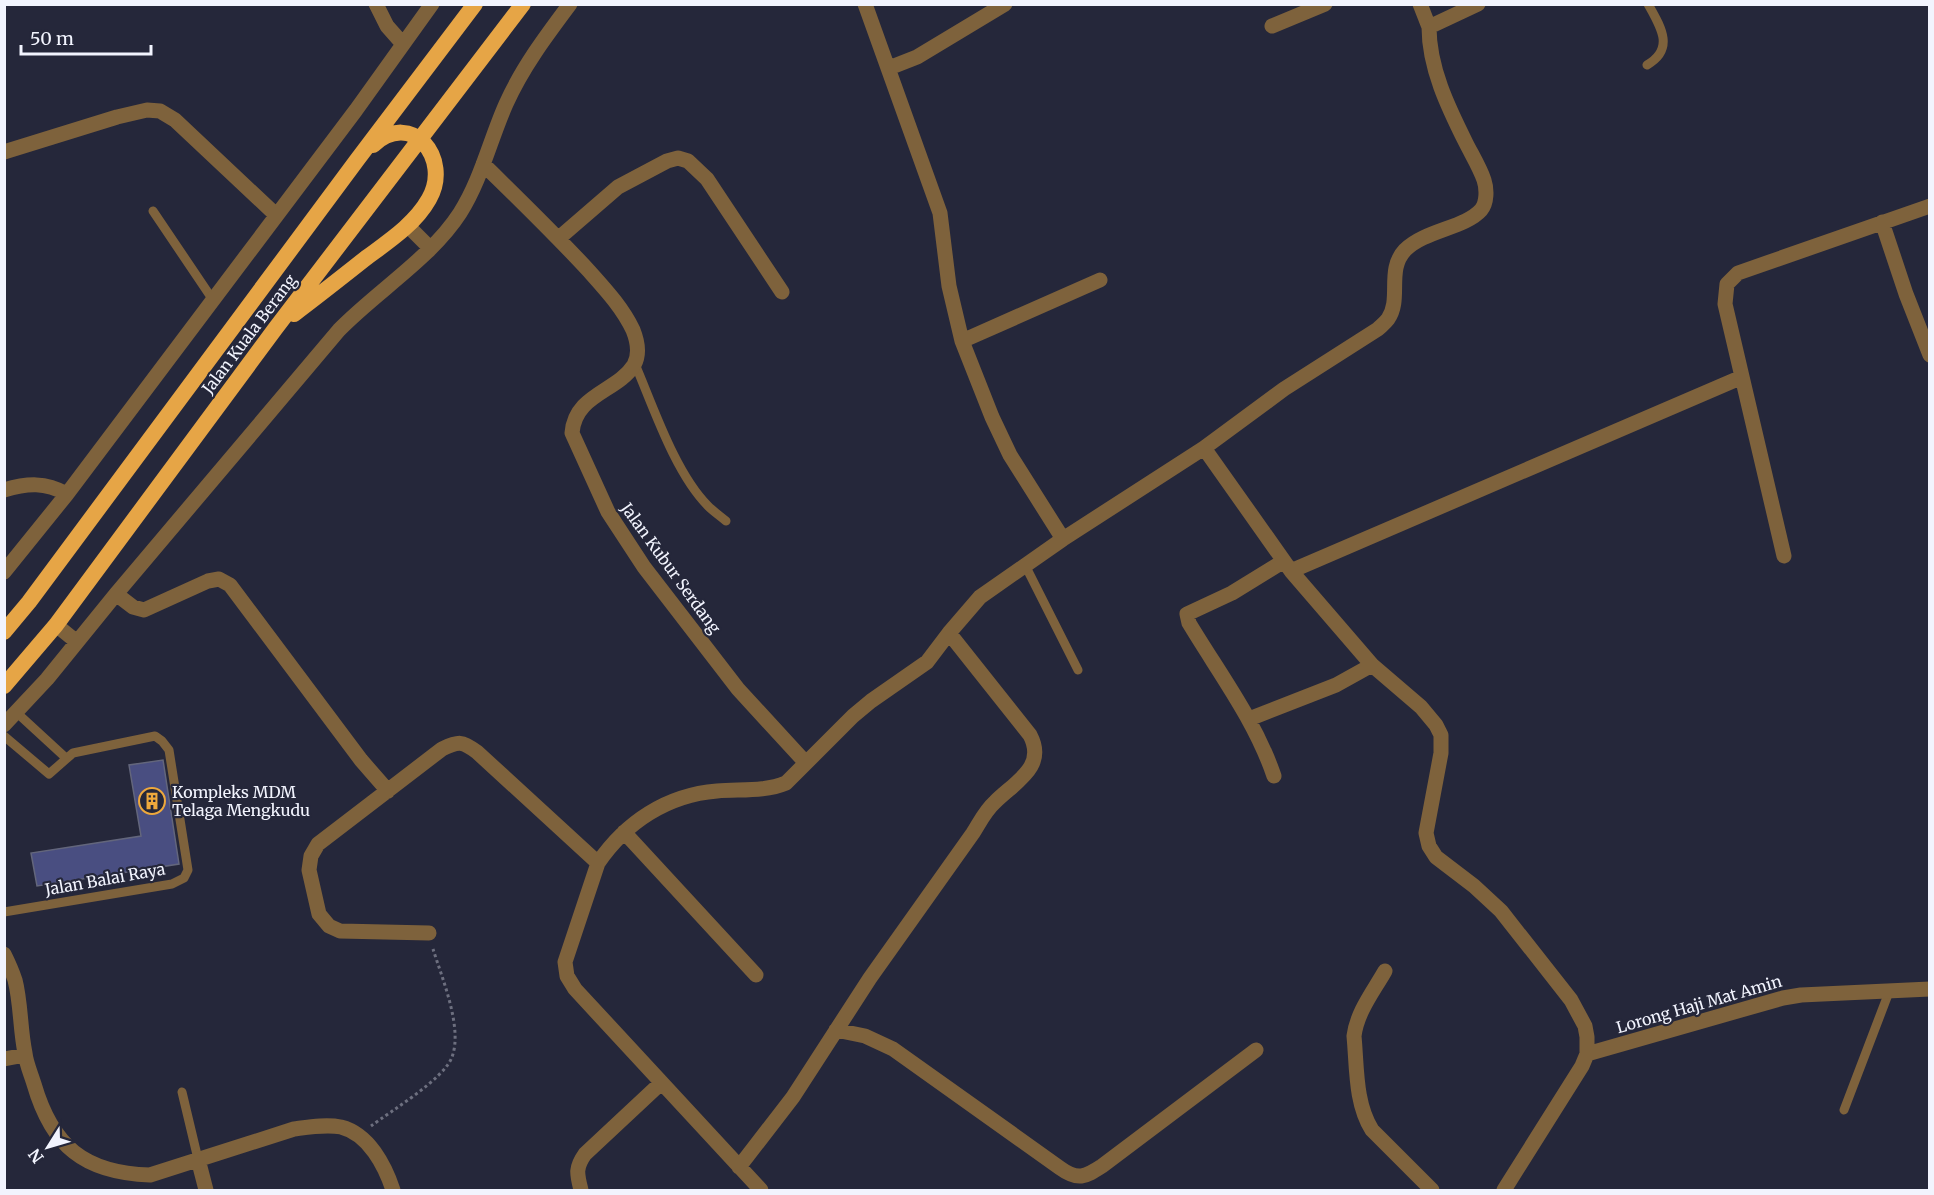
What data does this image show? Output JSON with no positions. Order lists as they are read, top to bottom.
{
  "streets": {
    "highway": ["Jalan Kuala Berang"],
    "street": ["Jalan Kubur Serdang", "Lorong Haji Mat Amin"],
    "lane": ["Jalan Balai Raya"]
  },
  "places": {
    "building": ["Kompleks MDM Telaga Mengkudu"]
  },
  "scale_bar": "50 m",
  "north": "bottom left"
}
